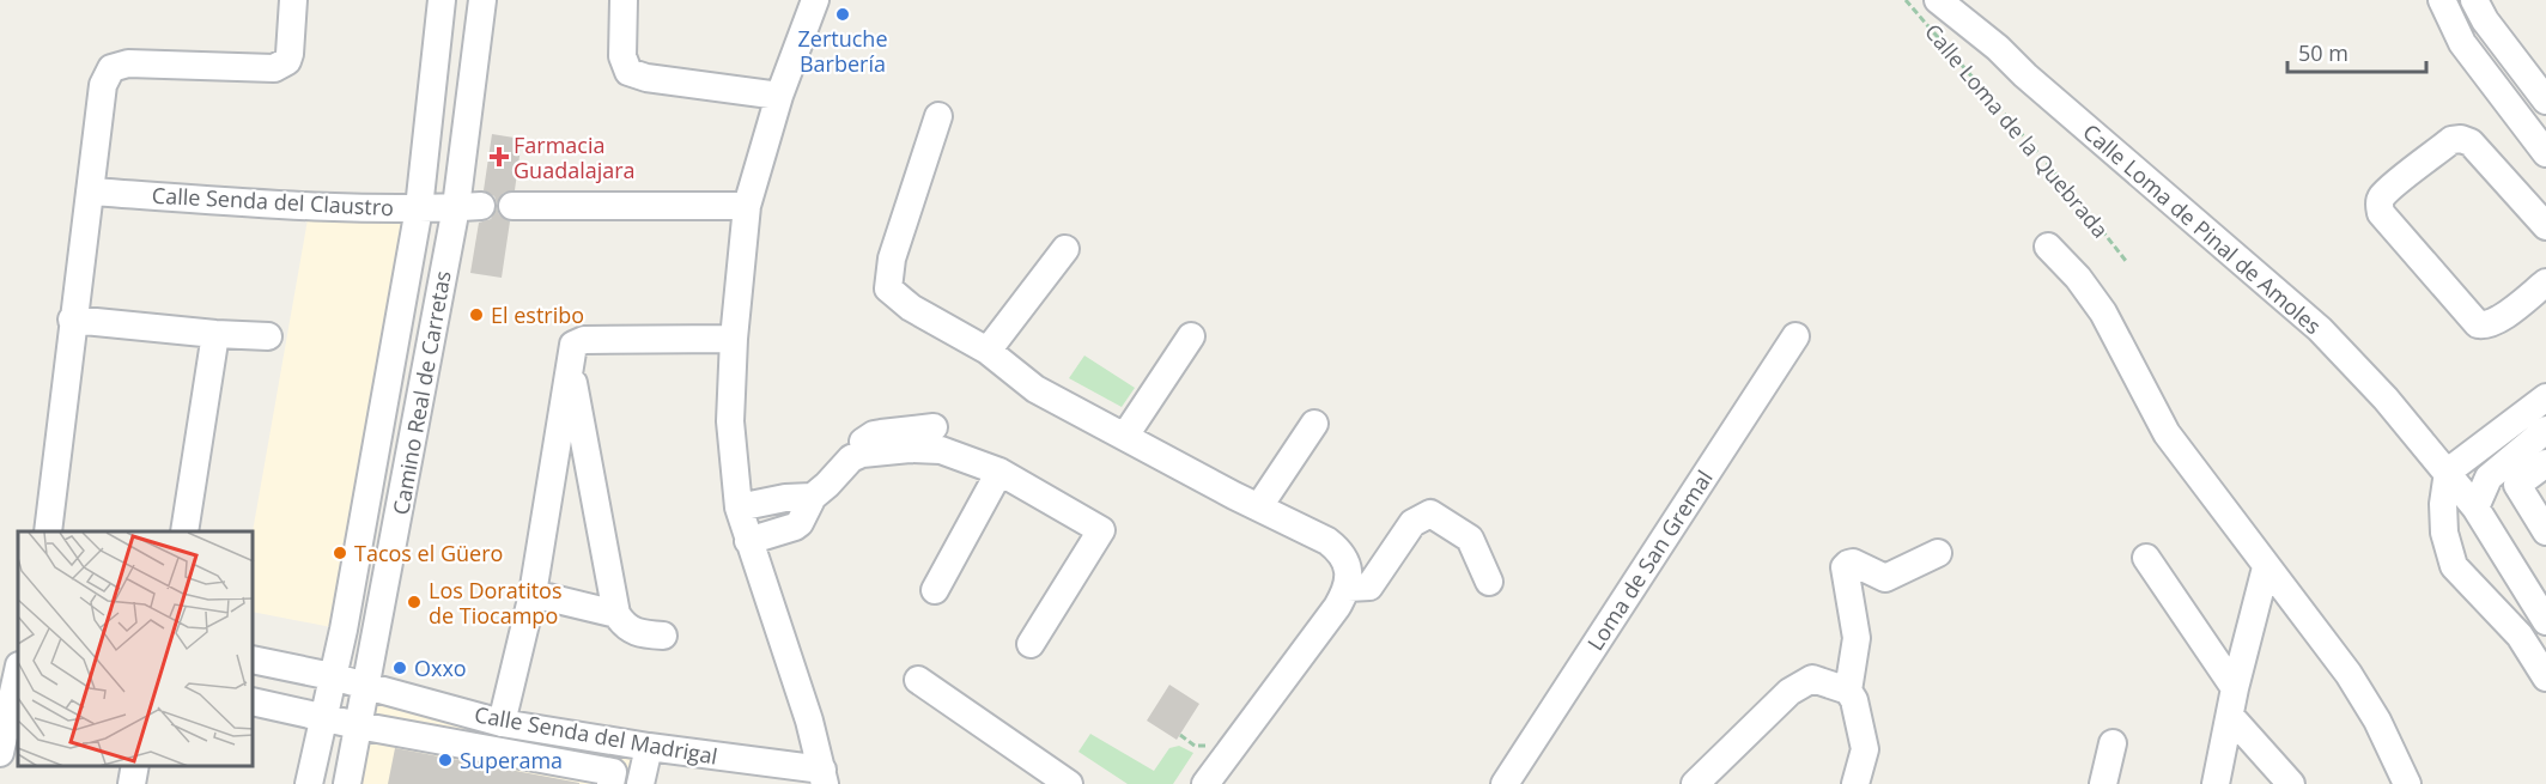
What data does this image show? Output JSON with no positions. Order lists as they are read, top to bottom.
{
  "streets": {
    "street": [
      "Calle Senda del Claustro",
      "Calle Loma de Pinal de Amoles",
      "Camino Real de Carretas",
      "Loma de San Gremal",
      "Calle Senda del Madrigal"
    ],
    "path": ["Calle Loma de la Quebrada"]
  },
  "crossings": [
    ["Calle Senda del Claustro", "Camino Real de Carretas"],
    ["Camino Real de Carretas", "Calle Senda del Madrigal"]
  ],
  "places": {
    "other": [
      "Zertuche Barbería",
      "El estribo",
      "Tacos el Güero",
      "Los Doratitos de Tiocampo",
      "Oxxo",
      "Superama"
    ],
    "health": ["Farmacia Guadalajara"]
  },
  "scale_bar": "50 m"
}
